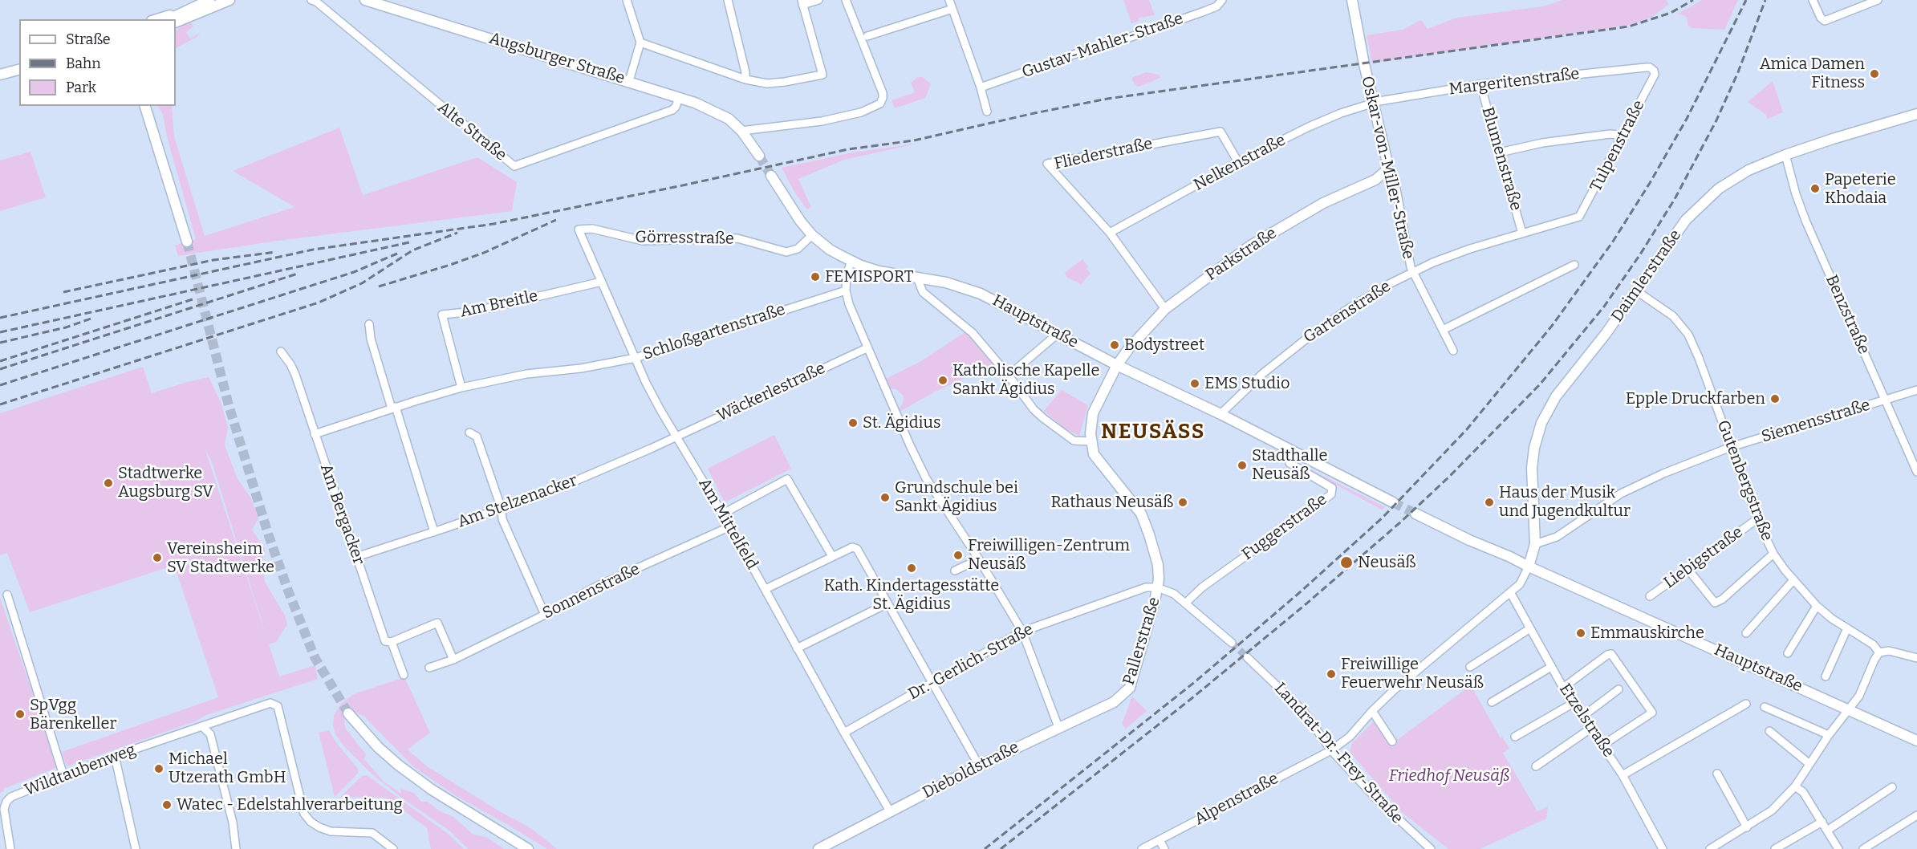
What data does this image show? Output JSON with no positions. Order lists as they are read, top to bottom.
{
  "streets": {
    "street": [
      "Gustav-Mahler-Straße",
      "Augsburger Straße",
      "Margeritenstraße",
      "Alte Straße",
      "Tulpenstraße",
      "Fliederstraße",
      "Blumenstraße",
      "Nelkenstraße",
      "Oskar-von-Miller-Straße",
      "Görresstraße",
      "Parkstraße",
      "Daimlerstraße",
      "Am Breitle",
      "Gartenstraße",
      "Benzstraße",
      "Hauptstraße",
      "Schloßgartenstraße",
      "Wäckerlestraße",
      "Siemensstraße",
      "Gutenbergstraße",
      "Am Stelzenacker",
      "Am Bergacker",
      "Am Mittelfeld",
      "Fuggerstraße",
      "Liebigstraße",
      "Sonnenstraße",
      "Pallerstraße",
      "Dr.-Gerlich-Straße",
      "Etzelstraße",
      "Landrat-Dr.-Frey-Straße",
      "Wildtaubenweg",
      "Dieboldstraße",
      "Alpenstraße"
    ]
  },
  "crossings": [
    ["Augsburger Straße", "Alte Straße"],
    ["Margeritenstraße", "Tulpenstraße"],
    ["Margeritenstraße", "Blumenstraße"],
    ["Margeritenstraße", "Nelkenstraße"],
    ["Margeritenstraße", "Oskar-von-Miller-Straße"],
    ["Tulpenstraße", "Gartenstraße"],
    ["Fliederstraße", "Nelkenstraße"],
    ["Fliederstraße", "Parkstraße"],
    ["Blumenstraße", "Gartenstraße"],
    ["Nelkenstraße", "Oskar-von-Miller-Straße"],
    ["Oskar-von-Miller-Straße", "Parkstraße"],
    ["Oskar-von-Miller-Straße", "Gartenstraße"],
    ["Görresstraße", "Hauptstraße"],
    ["Görresstraße", "Am Mittelfeld"],
    ["Parkstraße", "Hauptstraße"],
    ["Parkstraße", "Pallerstraße"],
    ["Daimlerstraße", "Benzstraße"],
    ["Daimlerstraße", "Hauptstraße"],
    ["Daimlerstraße", "Siemensstraße"],
    ["Daimlerstraße", "Gutenbergstraße"],
    ["Daimlerstraße", "Alpenstraße"],
    ["Am Breitle", "Schloßgartenstraße"],
    ["Am Breitle", "Am Mittelfeld"],
    ["Gartenstraße", "Hauptstraße"],
    ["Benzstraße", "Siemensstraße"],
    ["Hauptstraße", "Fuggerstraße"],
    ["Hauptstraße", "Alpenstraße"],
    ["Schloßgartenstraße", "Am Mittelfeld"],
    ["Wäckerlestraße", "Am Stelzenacker"],
    ["Wäckerlestraße", "Am Mittelfeld"],
    ["Siemensstraße", "Gutenbergstraße"],
    ["Gutenbergstraße", "Liebigstraße"],
    ["Am Stelzenacker", "Am Bergacker"],
    ["Am Stelzenacker", "Am Mittelfeld"],
    ["Am Mittelfeld", "Sonnenstraße"],
    ["Am Mittelfeld", "Dr.-Gerlich-Straße"],
    ["Am Mittelfeld", "Dieboldstraße"],
    ["Pallerstraße", "Dr.-Gerlich-Straße"],
    ["Pallerstraße", "Dieboldstraße"],
    ["Etzelstraße", "Alpenstraße"],
    ["Landrat-Dr.-Frey-Straße", "Alpenstraße"]
  ],
  "districts": ["NEUSÄSS"],
  "parks": ["Friedhof Neusäß"],
  "places": [
    "Amica Damen Fitness",
    "Papeterie Khodaia",
    "FEMISPORT",
    "Bodystreet",
    "Katholische Kapelle Sankt Ägidius",
    "EMS Studio",
    "Epple Druckfarben",
    "St. Ägidius",
    "Stadthalle Neusäß",
    "Stadtwerke Augsburg SV",
    "Grundschule bei Sankt Ägidius",
    "Rathaus Neusäß",
    "Haus der Musik und Jugendkultur",
    "Freiwilligen-Zentrum Neusäß",
    "Vereinsheim SV Stadtwerke",
    "Neusäß",
    "Kath. Kindertagesstätte St. Ägidius",
    "Emmauskirche",
    "Freiwillige Feuerwehr Neusäß",
    "SpVgg Bärenkeller",
    "Michael Utzerath GmbH",
    "Watec - Edelstahlverarbeitung"
  ],
  "legend": ["Straße", "Bahn", "Park"]
}
